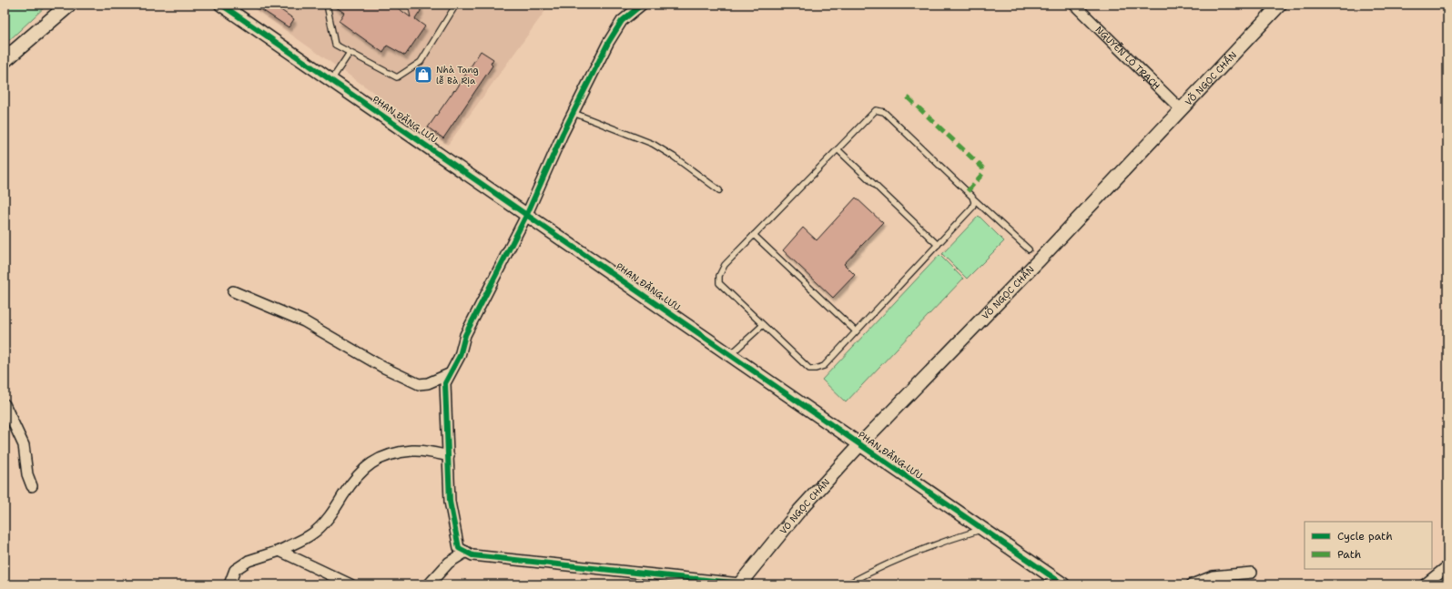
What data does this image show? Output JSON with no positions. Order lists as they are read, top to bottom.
{
  "streets": {
    "street": ["NGUYỄN LỘ TRẠCH", "VÕ NGỌC CHẤN", "PHAN ĐĂNG LƯU"]
  },
  "crossings": [
    ["NGUYỄN LỘ TRẠCH", "VÕ NGỌC CHẤN"],
    ["VÕ NGỌC CHẤN", "PHAN ĐĂNG LƯU"]
  ],
  "places": {
    "shop": ["Nhà Tang lễ Bà Rịa"]
  },
  "legend": ["Cycle path", "Path"]
}
